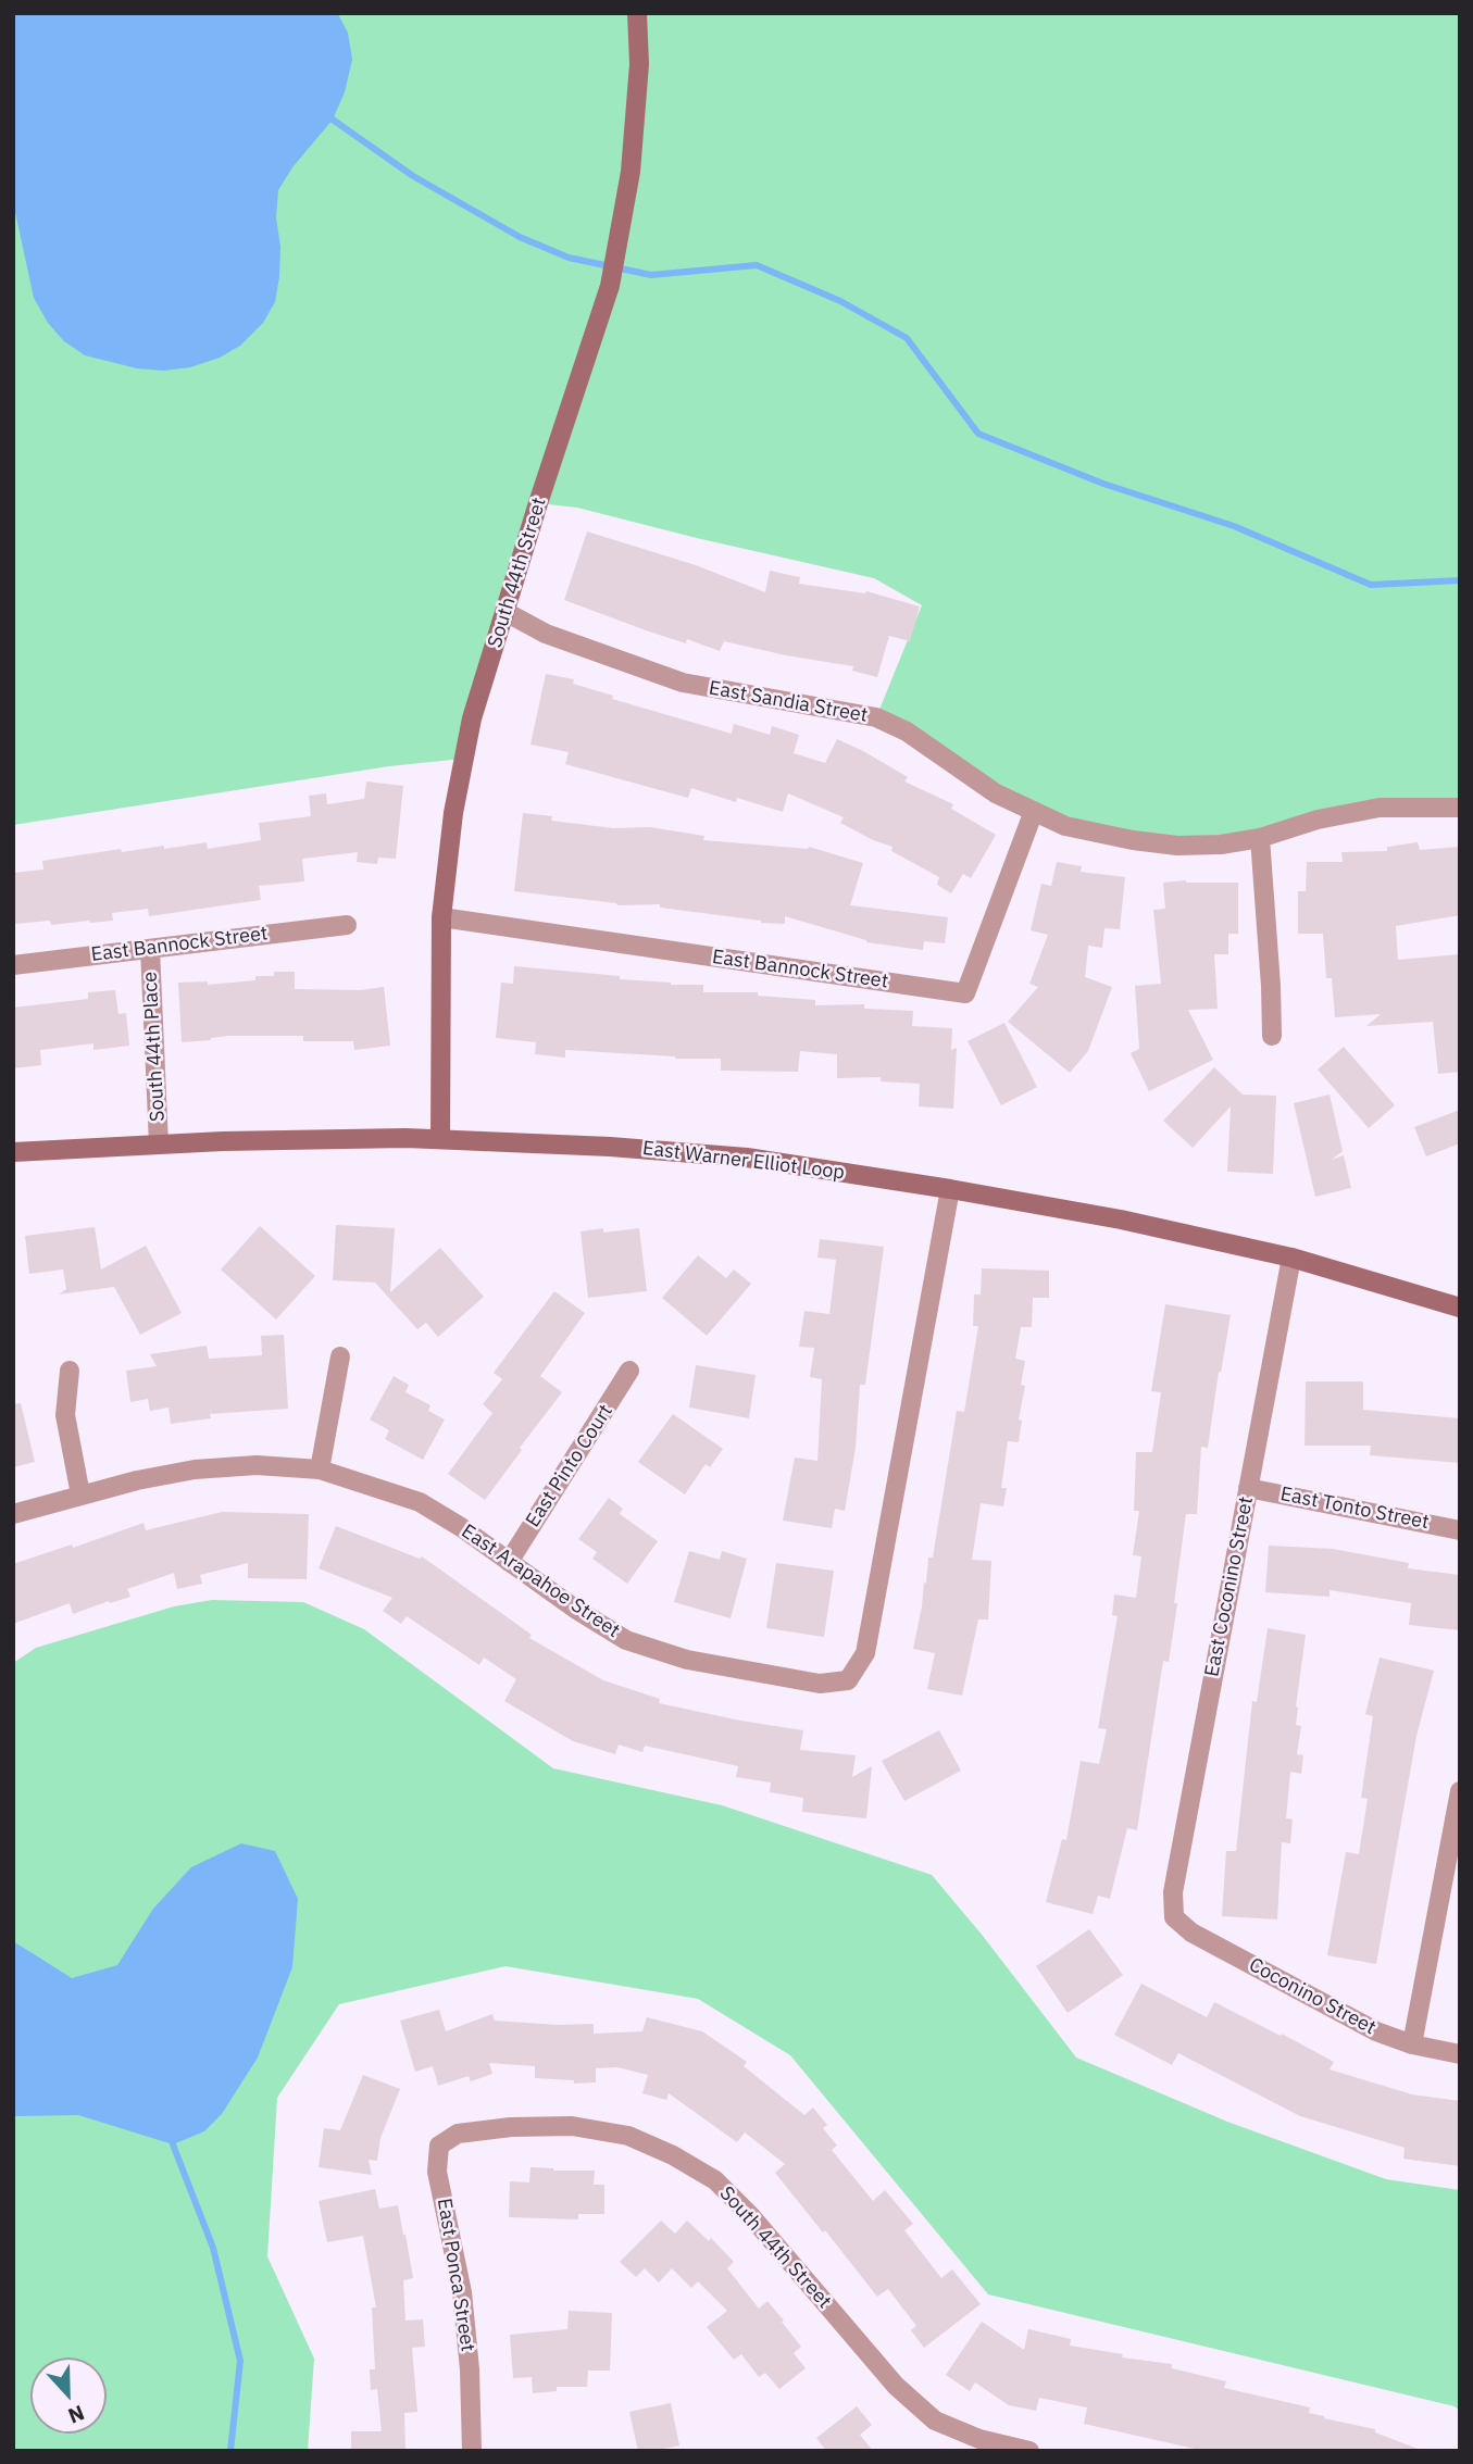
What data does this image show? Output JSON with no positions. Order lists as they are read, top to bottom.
{
  "streets": {
    "main road": ["South 44th Street", "East Warner Elliot Loop"],
    "street": [
      "East Sandia Street",
      "East Bannock Street",
      "South 44th Place",
      "East Pinto Court",
      "East Tonto Street",
      "East Arapahoe Street",
      "East Coconino Street",
      "Coconino Street",
      "East Ponca Street"
    ]
  },
  "crossings": [
    ["South 44th Street", "East Sandia Street"],
    ["South 44th Street", "East Bannock Street"],
    ["South 44th Street", "East Warner Elliot Loop"],
    ["South 44th Street", "East Ponca Street"],
    ["East Sandia Street", "East Bannock Street"],
    ["East Bannock Street", "South 44th Place"],
    ["South 44th Place", "East Warner Elliot Loop"],
    ["East Warner Elliot Loop", "East Arapahoe Street"],
    ["East Warner Elliot Loop", "East Coconino Street"],
    ["East Pinto Court", "East Arapahoe Street"],
    ["East Tonto Street", "East Coconino Street"],
    ["East Coconino Street", "Coconino Street"]
  ],
  "north": "bottom"
}
